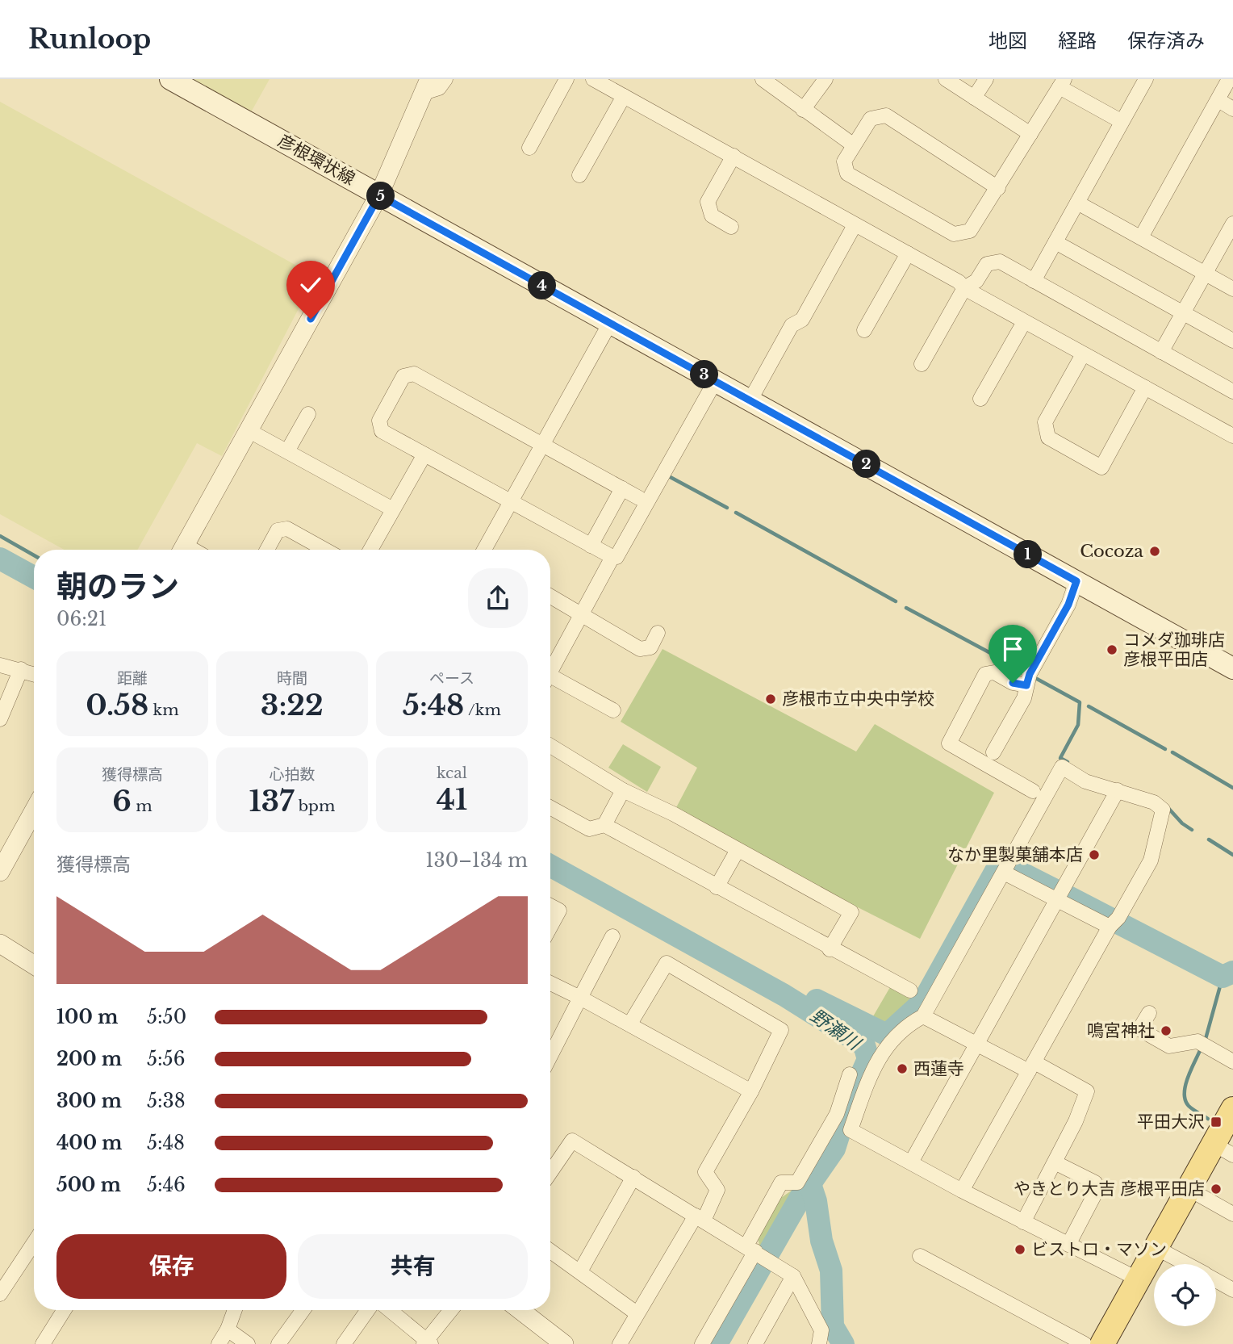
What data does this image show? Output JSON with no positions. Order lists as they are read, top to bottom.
{
  "streets": {
    "main road": ["彦根環状線"]
  },
  "water": ["野瀬川"],
  "places": {
    "other": [
      "Cocoza",
      "コメダ珈琲店 彦根平田店",
      "彦根市立中央中学校",
      "なか里製菓舗本店",
      "鳴宮神社",
      "西蓮寺",
      "やきとり大吉 彦根平田店",
      "ビストロ・マソン"
    ],
    "transit": ["平田大沢"]
  },
  "page": {
    "header": "Runloop",
    "nav": ["地図", "経路", "保存済み"],
    "pins": [
      "5",
      "4",
      "3",
      "2",
      "1"
    ],
    "heading": ["朝のラン", "06:21"],
    "stats": [
      ["距離", "0.58 km"],
      ["時間", "3:22"],
      ["ペース", "5:48 /km"],
      ["獲得標高", "6 m"],
      ["心拍数", "137 bpm"],
      ["kcal", "41"]
    ],
    "chart": ["獲得標高", "130–134 m"],
    "list": [
      {
        "name": "100 m",
        "note": "5:50"
      },
      {
        "name": "200 m",
        "note": "5:56"
      },
      {
        "name": "300 m",
        "note": "5:38"
      },
      {
        "name": "400 m",
        "note": "5:48"
      },
      {
        "name": "500 m",
        "note": "5:46"
      }
    ],
    "buttons": ["保存", "共有"]
  }
}
